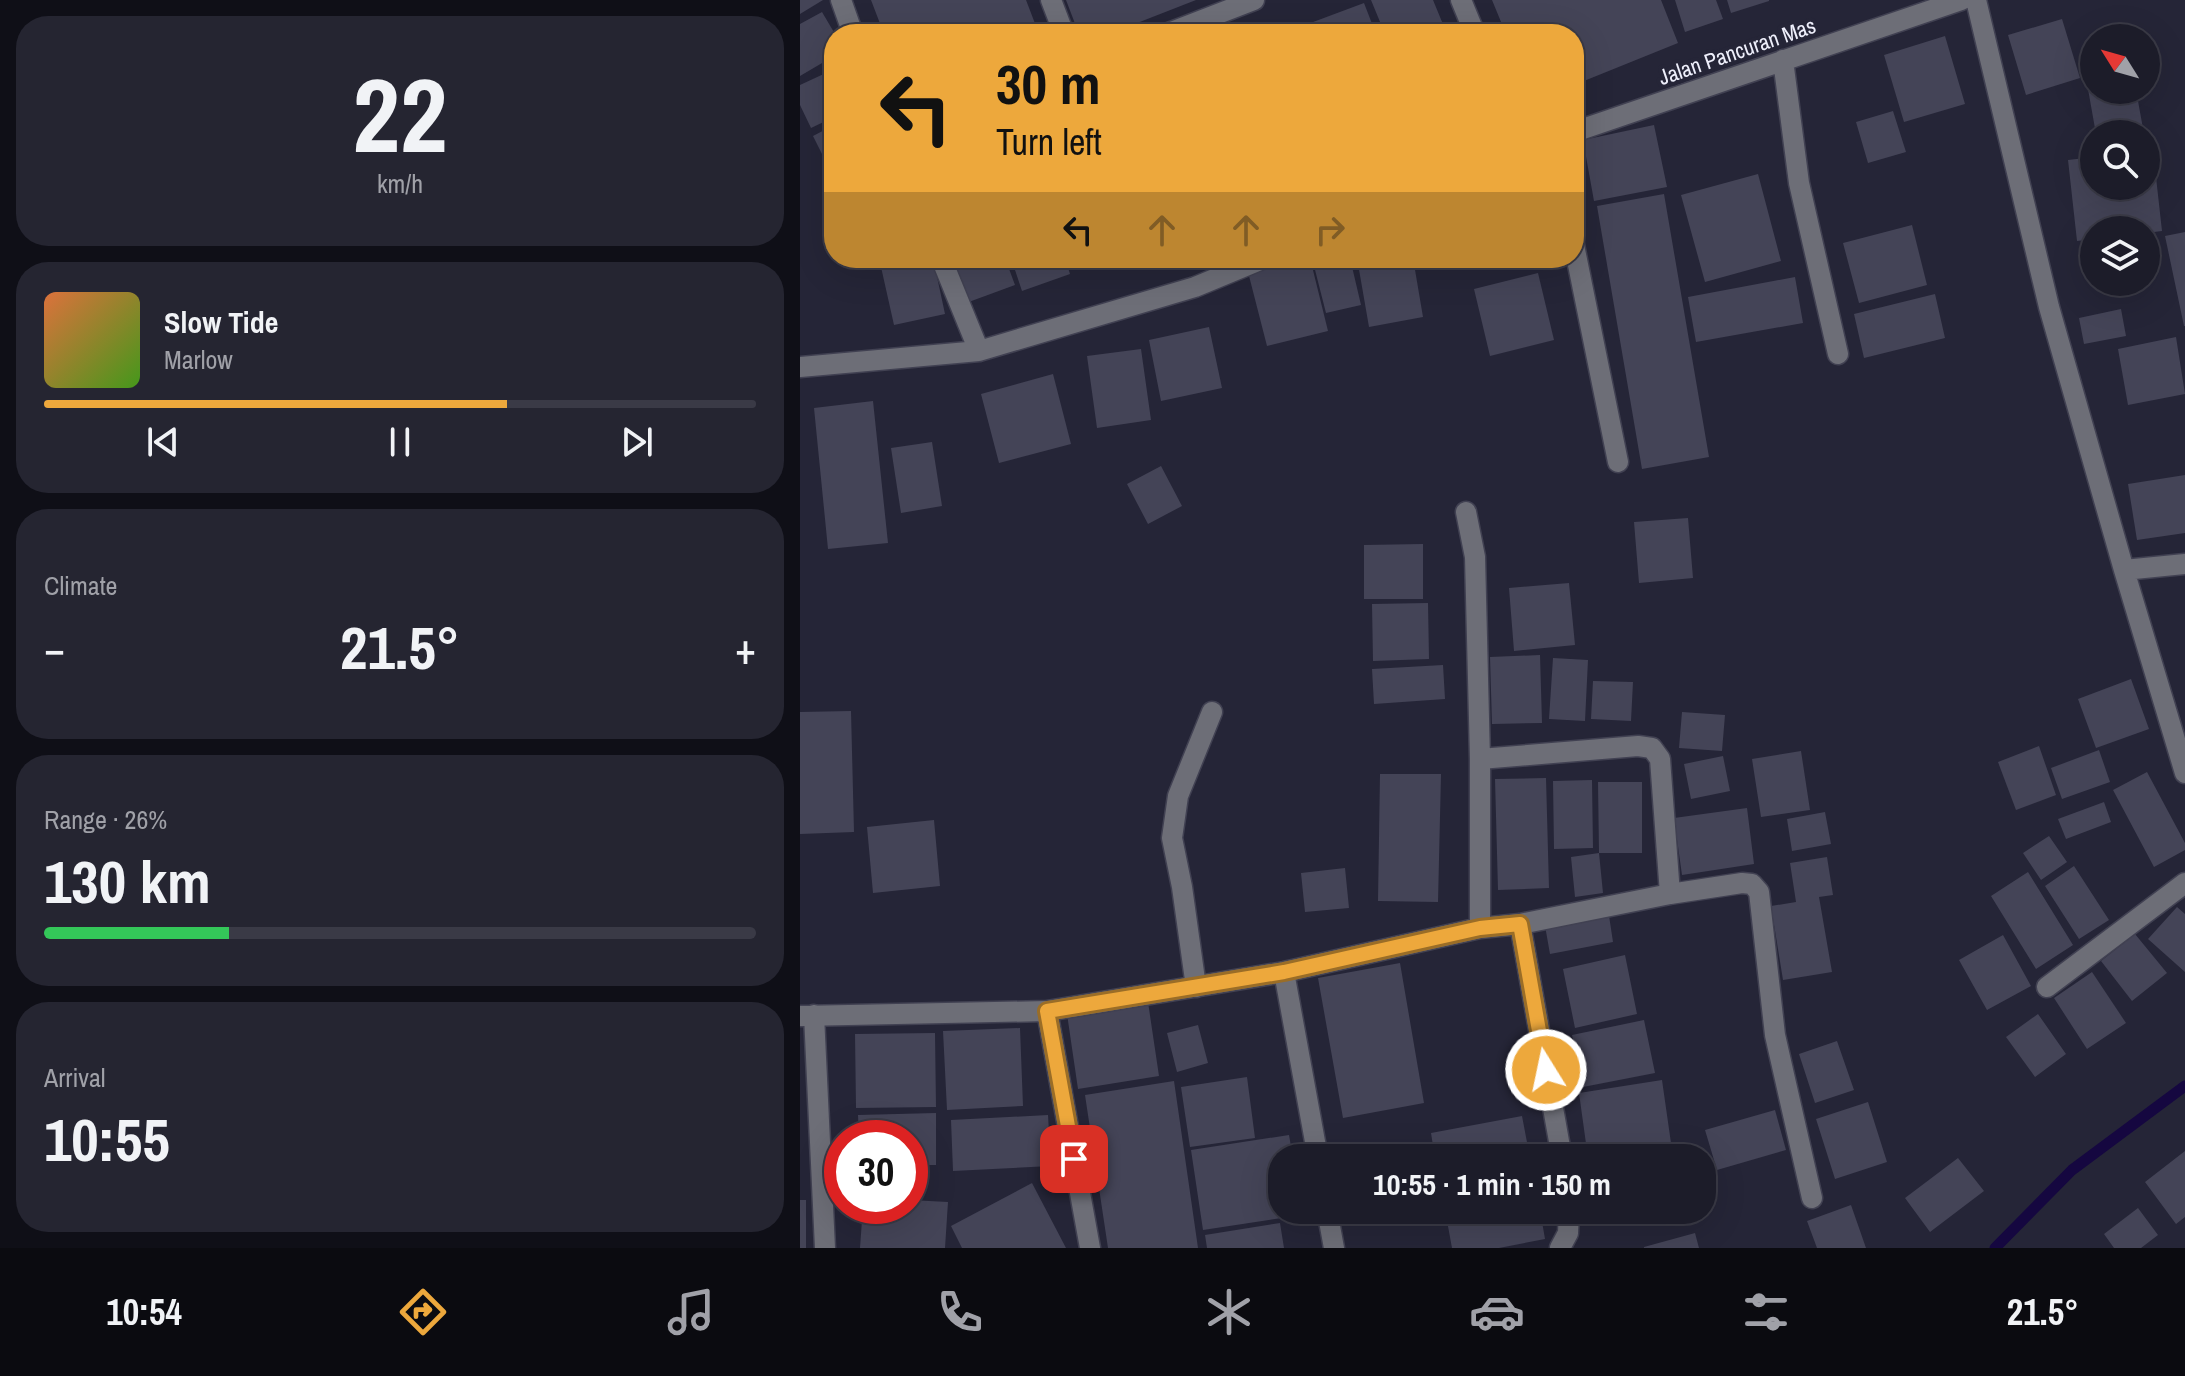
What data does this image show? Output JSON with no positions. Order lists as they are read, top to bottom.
{
  "streets": {
    "street": ["Jalan Pancuran Mas"]
  },
  "north": "top left",
  "page": {
    "tile": [
      ["22", "km/h"],
      "Climate",
      ["Range · 26%", "130 km"],
      ["Arrival", "10:55"]
    ],
    "turn": ["30 m", "Turn left"],
    "song": ["Slow Tide", "Marlow"],
    "heat": ["−", "21.5°", "+"],
    "limit": "30",
    "trip": "10:55 · 1 min · 150 m",
    "tabs": ["10:54", "21.5°"]
  }
}
